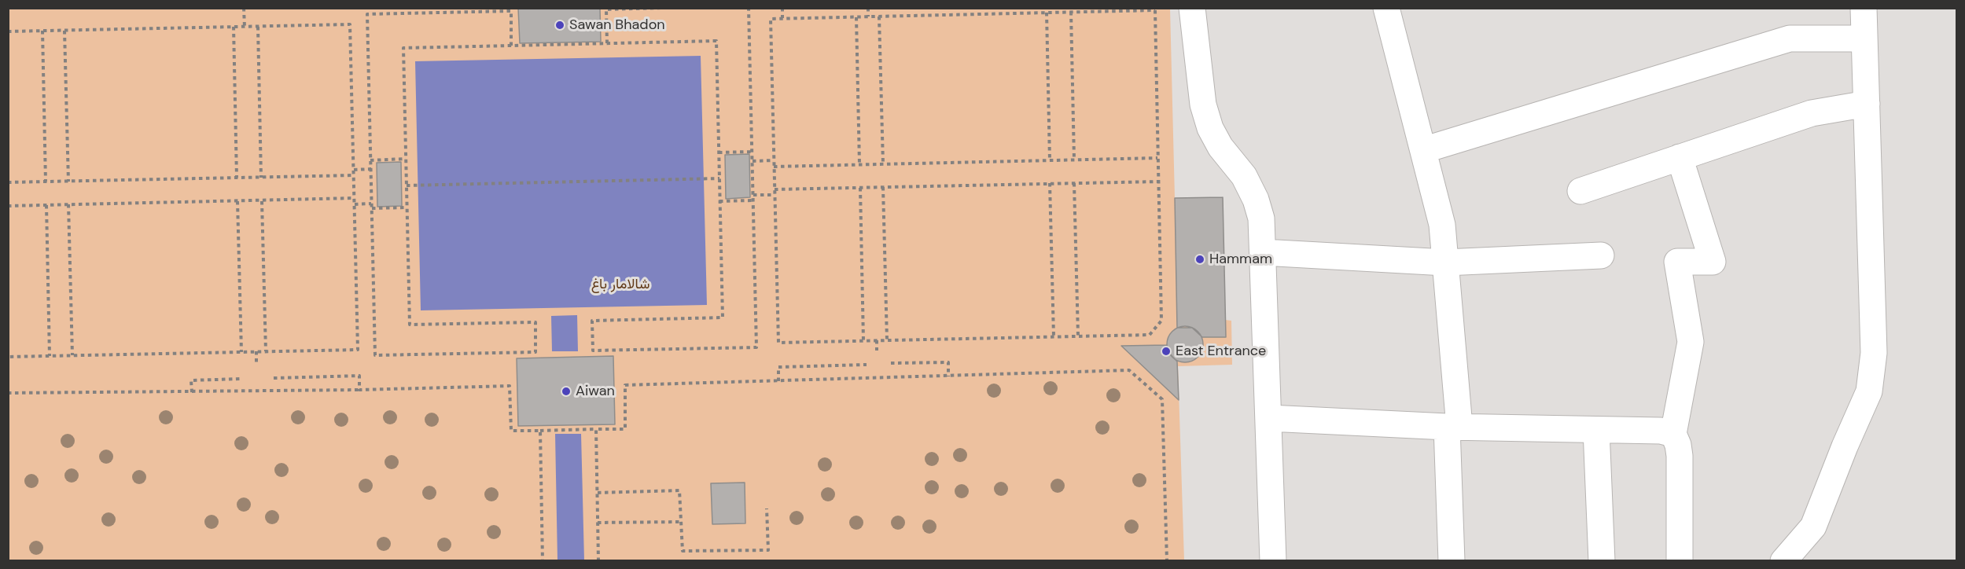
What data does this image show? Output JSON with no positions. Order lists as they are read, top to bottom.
{
  "parks": ["شالامار باغ"],
  "places": [
    "Sawan Bhadon",
    "Hammam",
    "East Entrance",
    "Aiwan"
  ]
}
